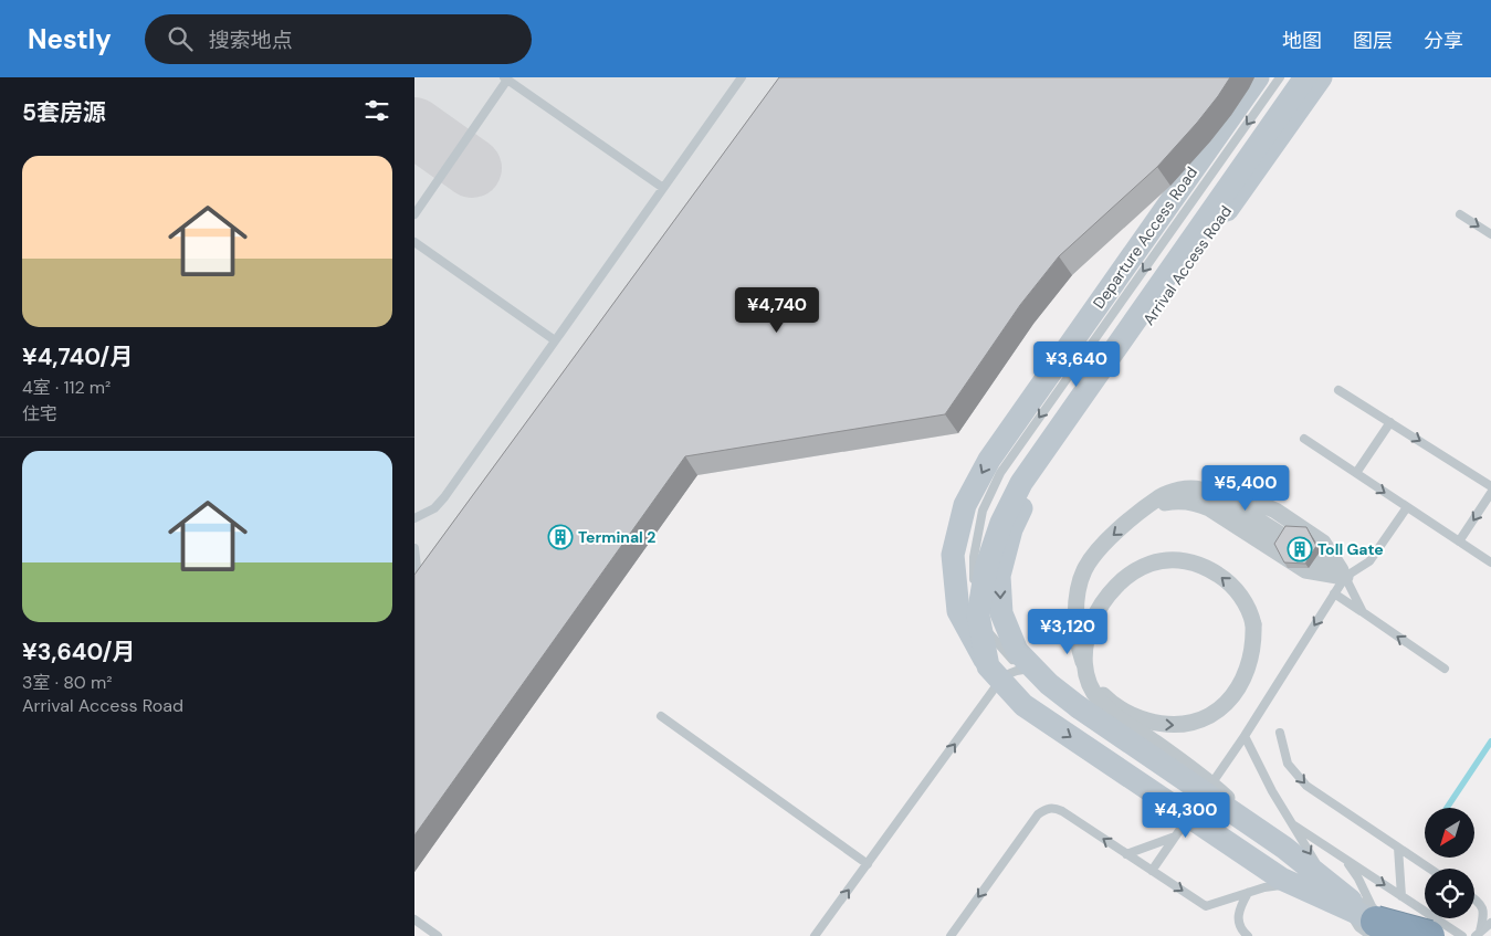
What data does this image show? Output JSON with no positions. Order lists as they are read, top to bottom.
{
  "streets": {
    "street": ["Departure Access Road", "Arrival Access Road"]
  },
  "crossings": [
    ["Departure Access Road", "Arrival Access Road"]
  ],
  "places": {
    "building": ["Terminal 2", "Toll Gate"]
  },
  "north": "bottom left",
  "page": {
    "header": "Nestly",
    "search": "搜索地点",
    "nav": ["地图", "图层", "分享"],
    "heading": "5套房源",
    "list": [
      {
        "name": "¥4,740/月",
        "note": "4室 · 112 m² · 住宅"
      },
      {
        "name": "¥3,640/月",
        "note": "3室 · 80 m² · Arrival Access Road"
      }
    ],
    "price": [
      "¥4,740",
      "¥3,640",
      "¥5,400",
      "¥3,120",
      "¥4,300"
    ]
  }
}
